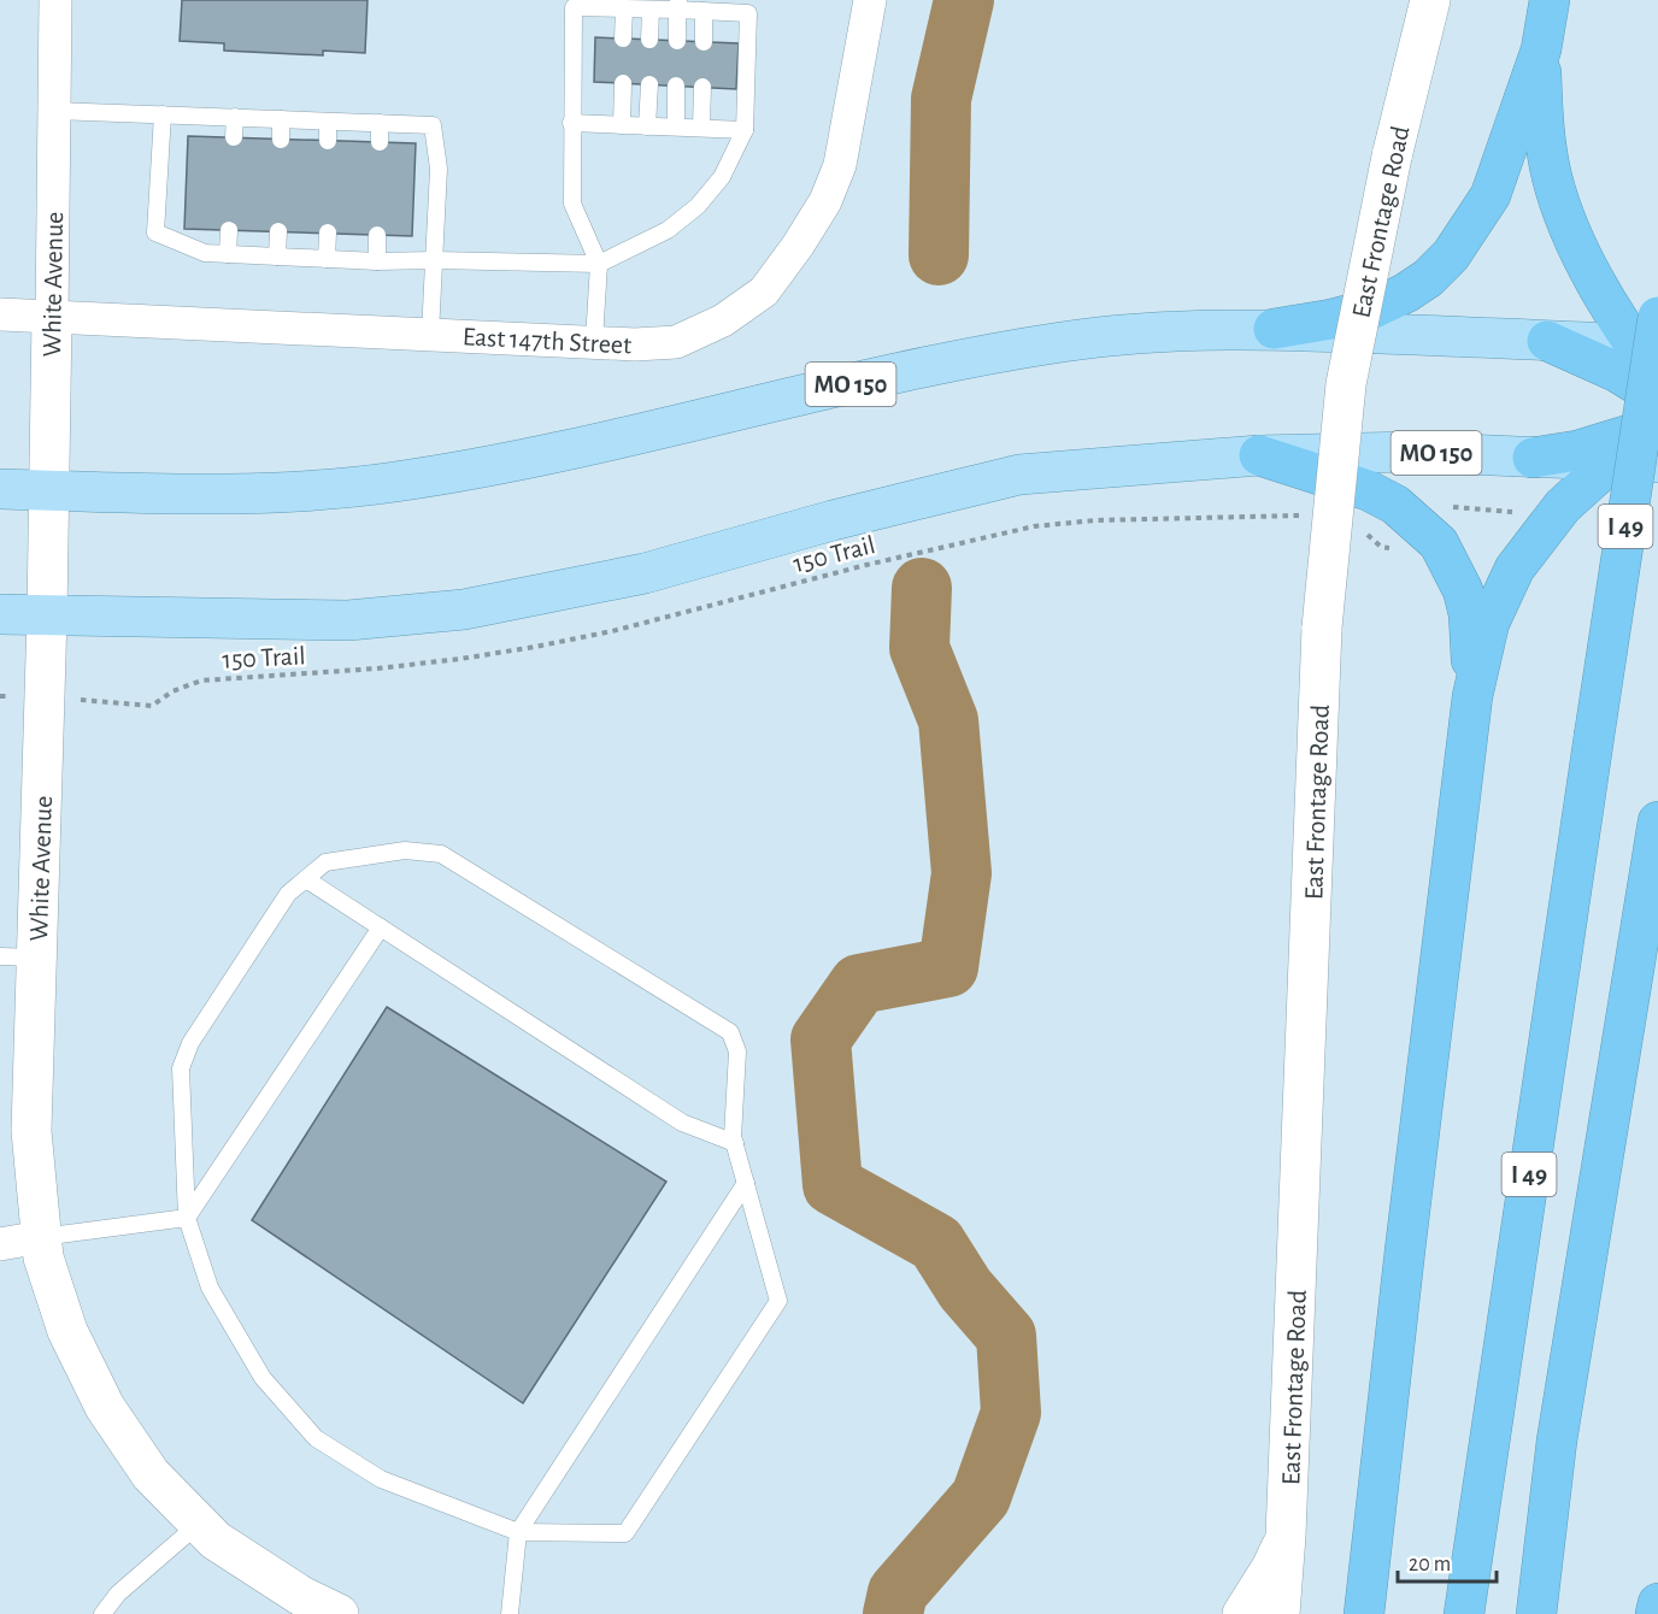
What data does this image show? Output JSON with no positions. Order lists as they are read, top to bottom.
{
  "streets": {
    "highway": ["I 49"],
    "main road": ["MO 150"],
    "street": ["East Frontage Road", "White Avenue", "East 147th Street"],
    "path": ["150 Trail"]
  },
  "crossings": [
    ["White Avenue", "East 147th Street"],
    ["White Avenue", "MO 150"],
    ["White Avenue", "150 Trail"],
    ["MO 150", "I 49"]
  ],
  "scale_bar": "20 m"
}
